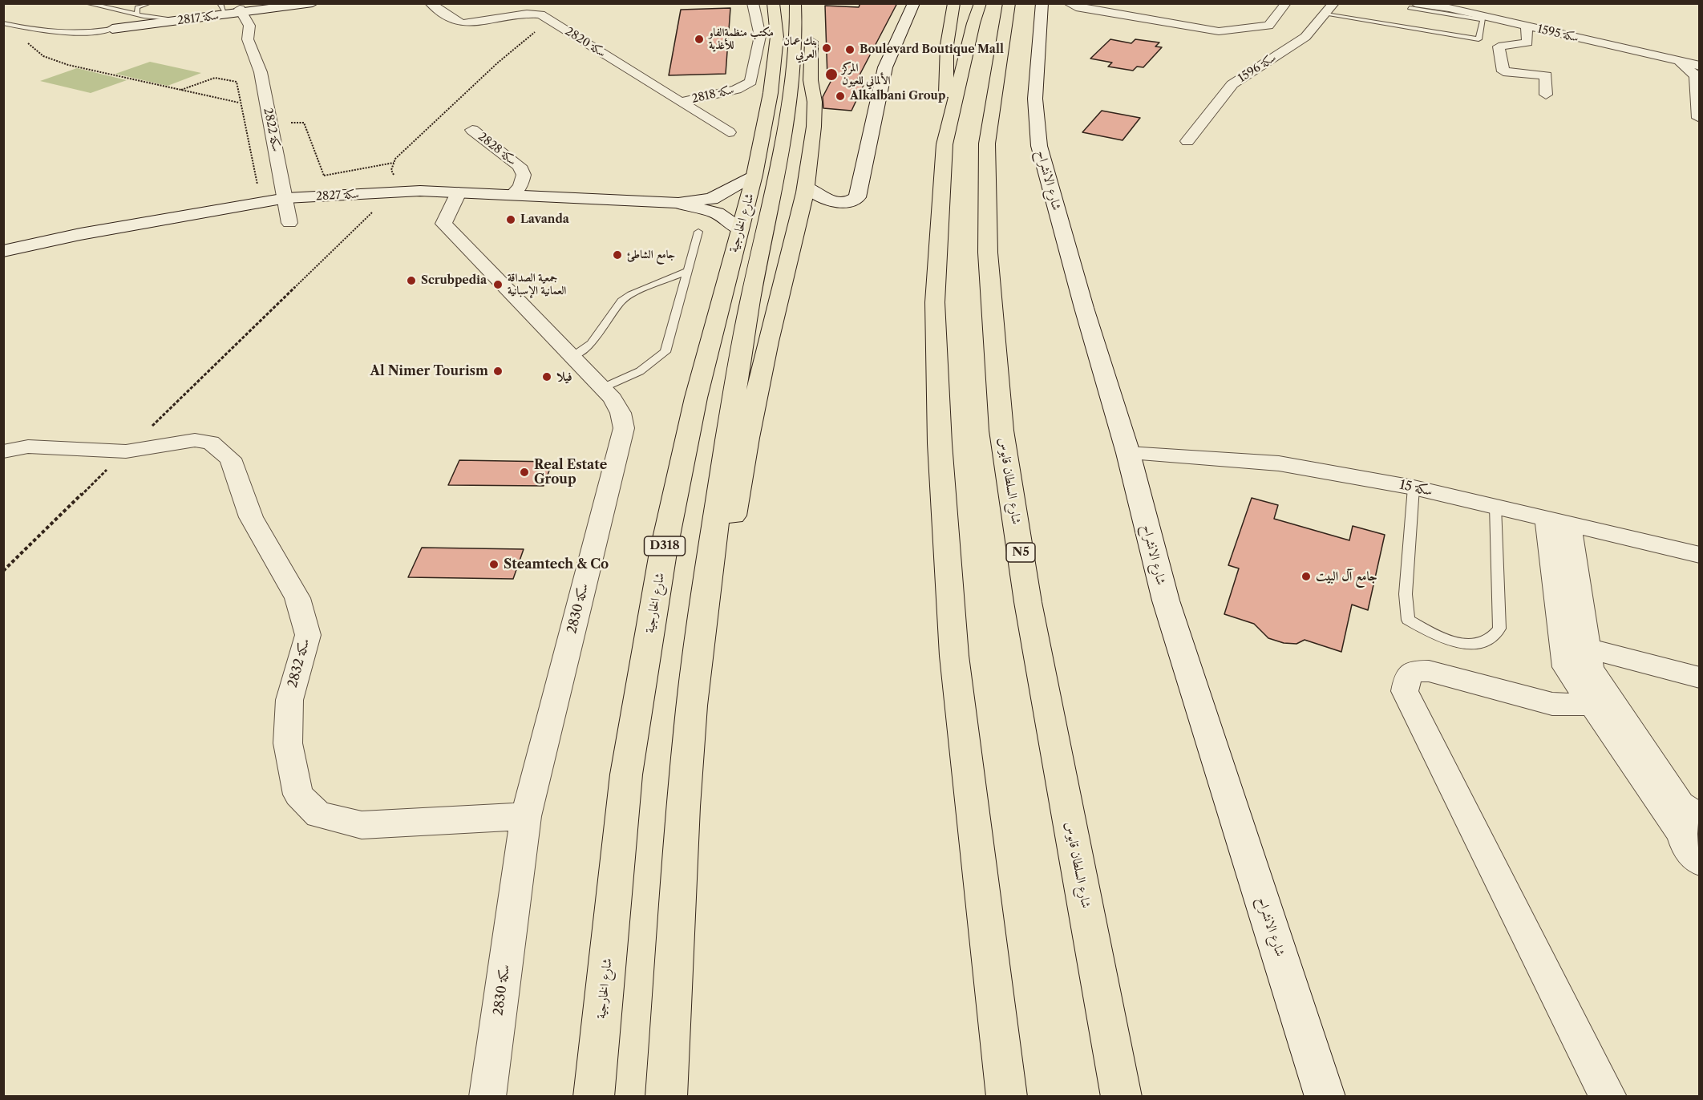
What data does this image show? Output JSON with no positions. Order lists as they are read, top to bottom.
{
  "streets": {
    "main road": [
      "شارع الخارجية",
      "شارع السلطان قابوس",
      "D318",
      "N5"
    ],
    "street": [
      "سكة 2817",
      "سكة 1595",
      "سكة 2820",
      "سكة 1596",
      "سكة 2818",
      "سكة 2822",
      "سكة 2828",
      "شارع الانشراح",
      "سكة 2827",
      "سكة 15",
      "سكة 2830",
      "سكة 2832"
    ]
  },
  "crossings": [
    ["سكة 2817", "سكة 2822"],
    ["سكة 2820", "سكة 2818"],
    ["سكة 2822", "سكة 2827"],
    ["سكة 2828", "سكة 2827"],
    ["شارع الانشراح", "سكة 15"],
    ["سكة 2827", "شارع الخارجية"],
    ["سكة 2827", "سكة 2830"],
    ["سكة 2830", "سكة 2832"]
  ],
  "places": [
    "مكتب منظمةالفاو للأغذية",
    "بنك عمان العربي",
    "Boulevard Boutique Mall",
    "المركز الألماني للعيون",
    "Alkalbani Group",
    "Lavanda",
    "جامع الشاطئ",
    "Scrubpedia",
    "جمعية الصداقة العمانية الإسبانية",
    "Al Nimer Tourism",
    "فيلا",
    "Real Estate Group",
    "Steamtech & Co",
    "جامع آل البيت"
  ]
}
